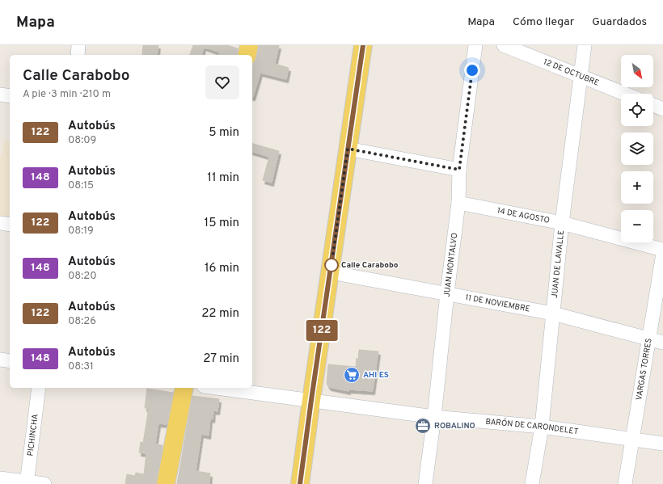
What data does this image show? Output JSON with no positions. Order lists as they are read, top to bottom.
{
  "streets": {
    "street": [
      "12 DE OCTUBRE",
      "14 DE AGOSTO",
      "JUAN DE LAVALLE",
      "JUAN MONTALVO",
      "11 DE NOVIEMBRE",
      "VARGAS TORRES",
      "BARÓN DE CARONDELET",
      "PICHINCHA"
    ]
  },
  "crossings": [
    ["12 DE OCTUBRE", "JUAN DE LAVALLE"],
    ["14 DE AGOSTO", "JUAN DE LAVALLE"],
    ["14 DE AGOSTO", "JUAN MONTALVO"],
    ["JUAN DE LAVALLE", "11 DE NOVIEMBRE"],
    ["JUAN DE LAVALLE", "BARÓN DE CARONDELET"],
    ["JUAN MONTALVO", "11 DE NOVIEMBRE"],
    ["JUAN MONTALVO", "BARÓN DE CARONDELET"],
    ["11 DE NOVIEMBRE", "VARGAS TORRES"],
    ["VARGAS TORRES", "BARÓN DE CARONDELET"]
  ],
  "places": {
    "other": ["Calle Carabobo"],
    "supermarket": ["AHI ES"],
    "office": ["ROBALINO"]
  },
  "lines": ["bus line 122"],
  "north": "bottom right",
  "page": {
    "header": "Mapa",
    "nav": ["Mapa", "Cómo llegar", "Guardados"],
    "on_map": "122",
    "map_buttons": ["+", "−"],
    "heading": ["Calle Carabobo", "A pie · 3 min · 210 m"],
    "list": [
      {
        "mark": "122",
        "name": "Autobús",
        "note": "08:09",
        "value": "5 min"
      },
      {
        "mark": "148",
        "name": "Autobús",
        "note": "08:15",
        "value": "11 min"
      },
      {
        "mark": "122",
        "name": "Autobús",
        "note": "08:19",
        "value": "15 min"
      },
      {
        "mark": "148",
        "name": "Autobús",
        "note": "08:20",
        "value": "16 min"
      },
      {
        "mark": "122",
        "name": "Autobús",
        "note": "08:26",
        "value": "22 min"
      },
      {
        "mark": "148",
        "name": "Autobús",
        "note": "08:31",
        "value": "27 min"
      }
    ]
  }
}
